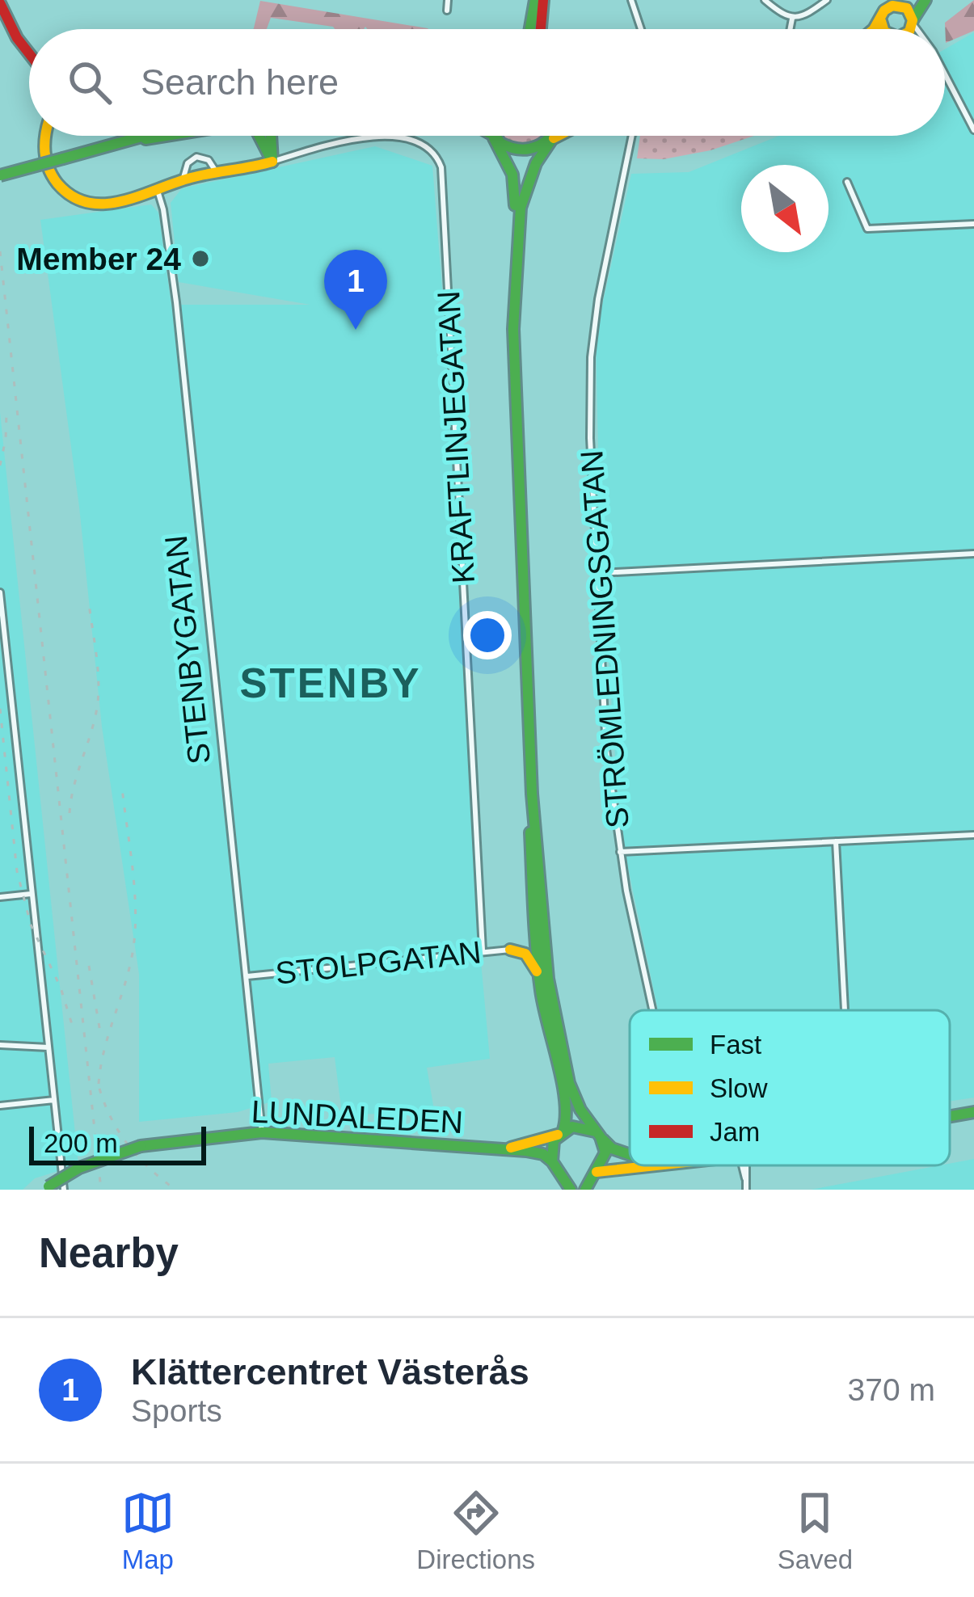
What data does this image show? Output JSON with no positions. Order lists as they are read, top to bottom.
{
  "streets": {
    "main road": ["LUNDALEDEN"],
    "street": [
      "KRAFTLINJEGATAN",
      "STRÖMLEDNINGSGATAN",
      "STENBYGATAN",
      "STOLPGATAN"
    ]
  },
  "crossings": [
    ["KRAFTLINJEGATAN", "STOLPGATAN"],
    ["STENBYGATAN", "STOLPGATAN"],
    ["STENBYGATAN", "LUNDALEDEN"]
  ],
  "districts": ["STENBY"],
  "places": ["Member 24"],
  "legend": ["Fast", "Slow", "Jam"],
  "scale_bar": "200 m",
  "north": "bottom right",
  "page": {
    "search": "Search here",
    "pins": "1",
    "scale": "200 m",
    "heading": "Nearby",
    "list": [
      {
        "mark": "1",
        "name": "Klättercentret Västerås",
        "note": "Sports",
        "value": "370 m"
      }
    ],
    "nav": ["Map", "Directions", "Saved"]
  }
}
